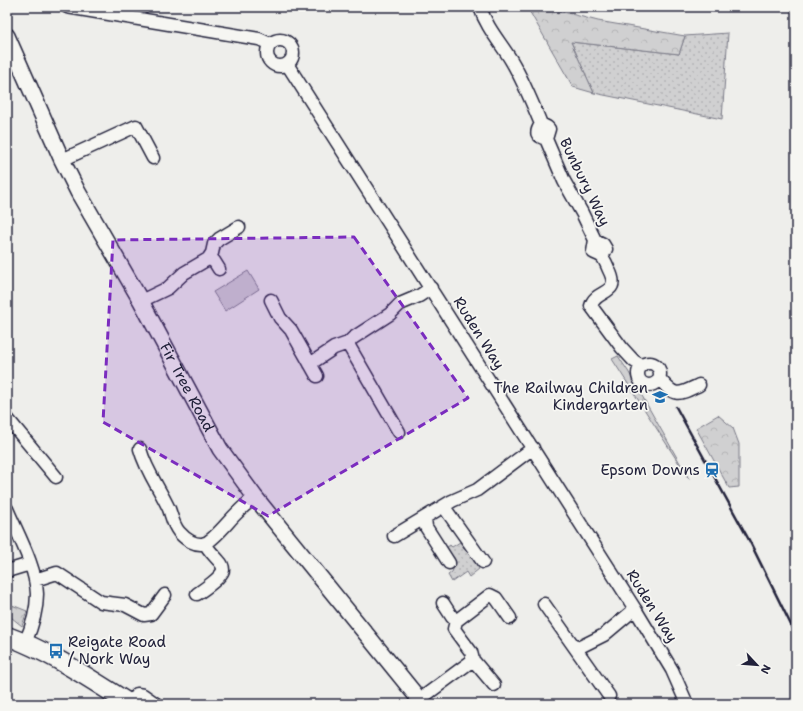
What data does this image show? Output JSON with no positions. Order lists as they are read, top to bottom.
{
  "streets": {
    "main road": ["Fir Tree Road"],
    "street": ["Bunbury Way", "Ruden Way"]
  },
  "places": {
    "school or university": ["The Railway Children Kindergarten"],
    "station": ["Epsom Downs"],
    "bus stop": ["Reigate Road / Nork Way"]
  },
  "north": "bottom right"
}
